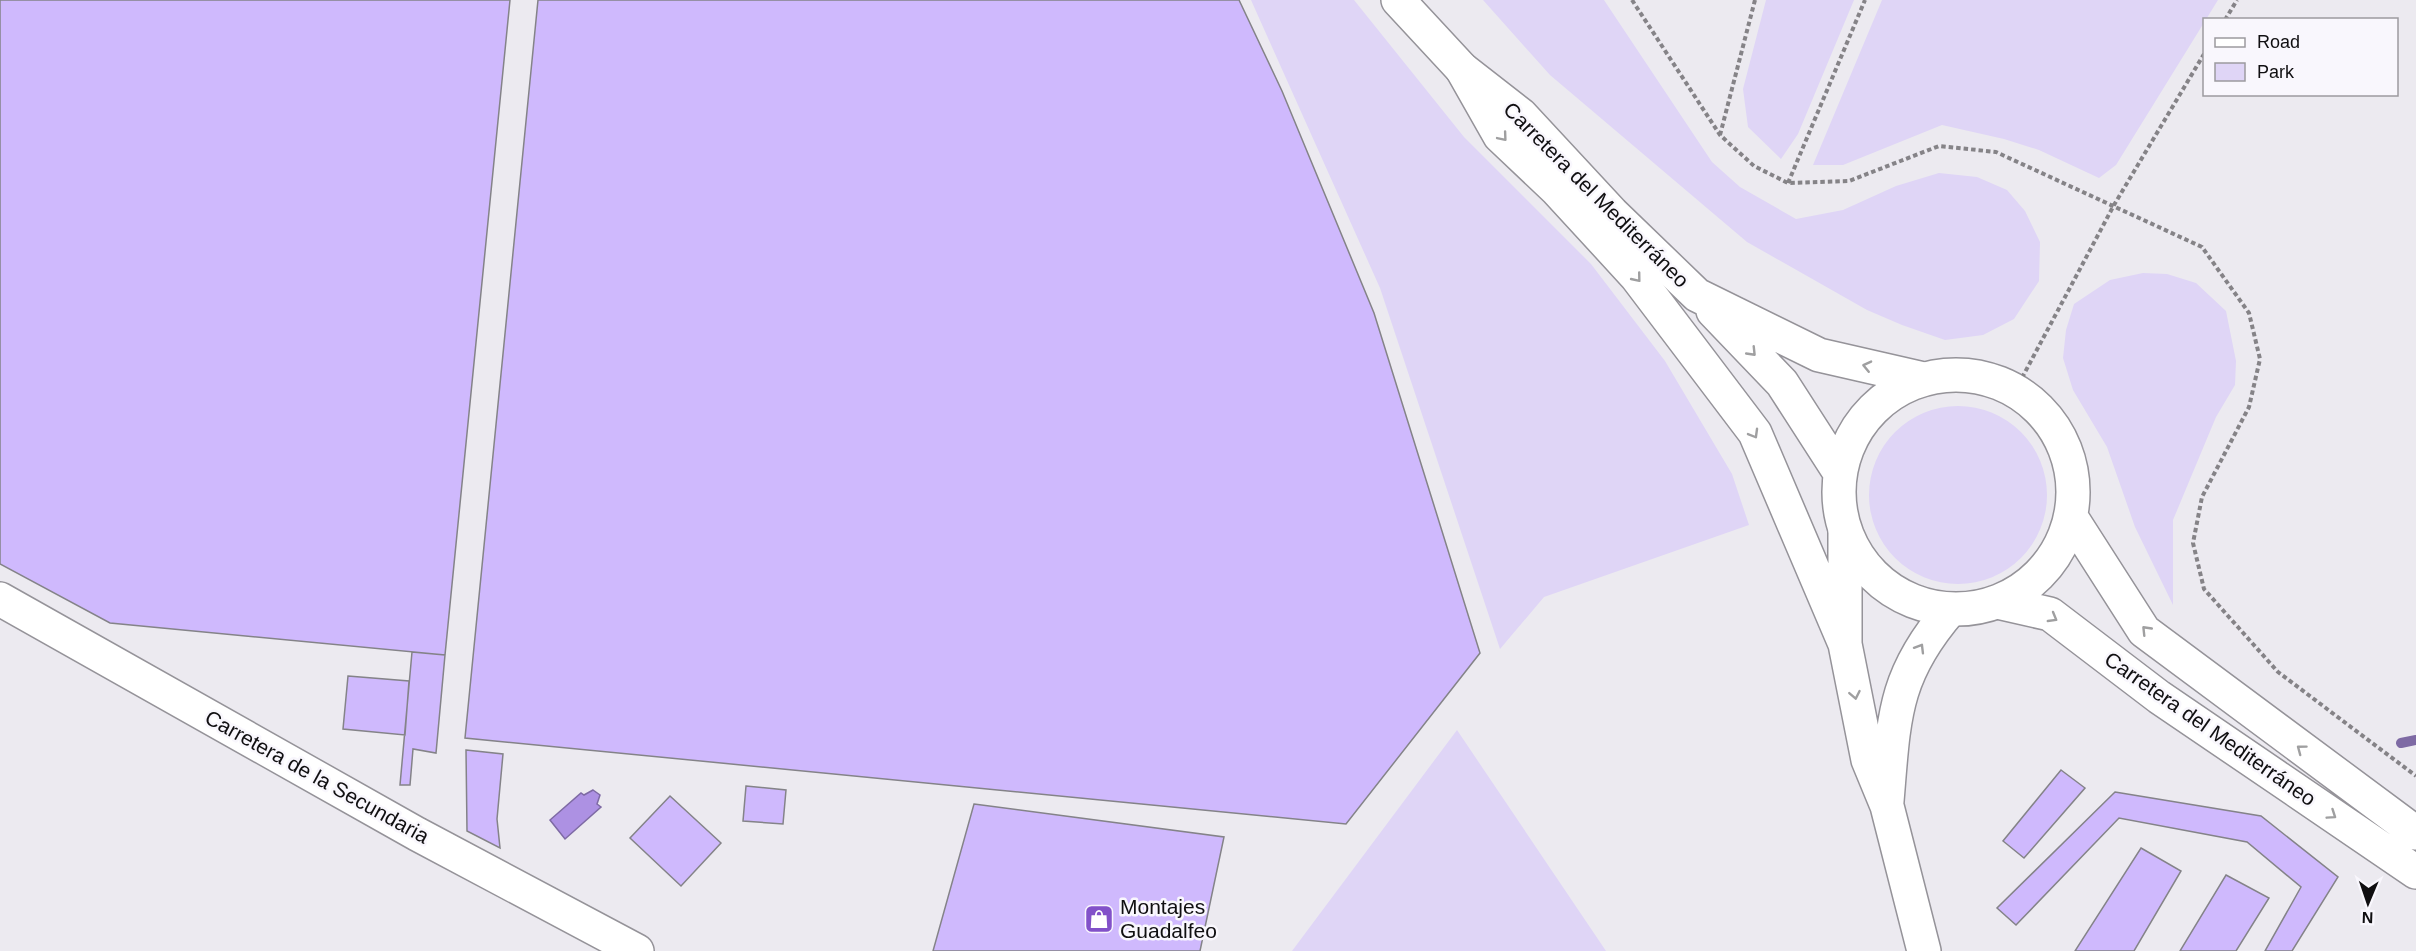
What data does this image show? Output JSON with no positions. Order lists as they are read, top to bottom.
{
  "streets": {
    "main road": ["Carretera del Mediterráneo", "Carretera de la Secundaria"]
  },
  "places": {
    "shop": ["Montajes Guadalfeo"]
  },
  "legend": ["Road", "Park"],
  "north": "bottom"
}
